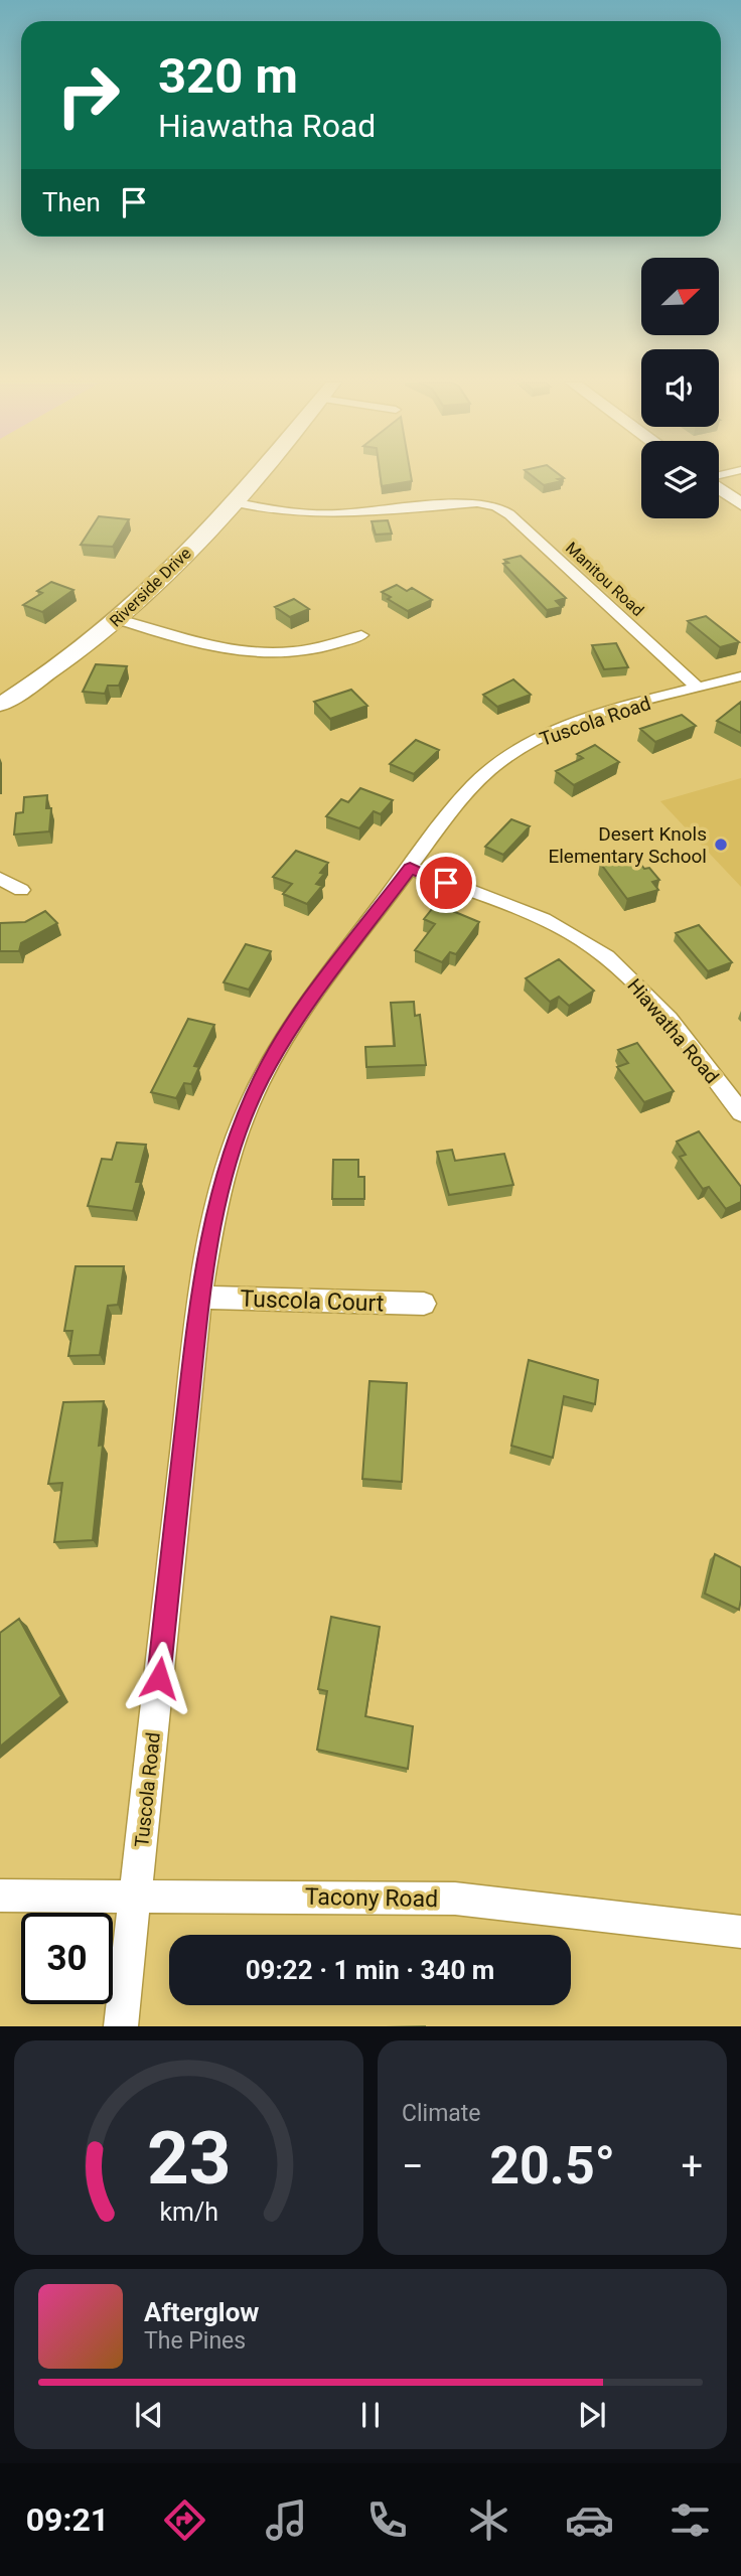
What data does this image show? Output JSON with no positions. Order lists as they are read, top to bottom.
{
  "streets": {
    "street": [
      "Manitou Road",
      "Riverside Drive",
      "Tuscola Road",
      "Hiawatha Road",
      "Tuscola Court",
      "Tacony Road"
    ]
  },
  "crossings": [
    ["Manitou Road", "Riverside Drive"],
    ["Manitou Road", "Tuscola Road"],
    ["Tuscola Road", "Hiawatha Road"],
    ["Tuscola Road", "Tuscola Court"],
    ["Tuscola Road", "Tacony Road"]
  ],
  "places": ["Desert Knols Elementary School"],
  "north": "top right",
  "page": {
    "turn": ["320 m", "Hiawatha Road"],
    "then": "Then",
    "limit": "30",
    "trip": "09:22 · 1 min · 340 m",
    "tile": "Climate",
    "heat": ["−", "20.5°", "+"],
    "song": ["Afterglow", "The Pines"],
    "tabs": "09:21",
    "gauge": ["23", "km/h"]
  }
}
